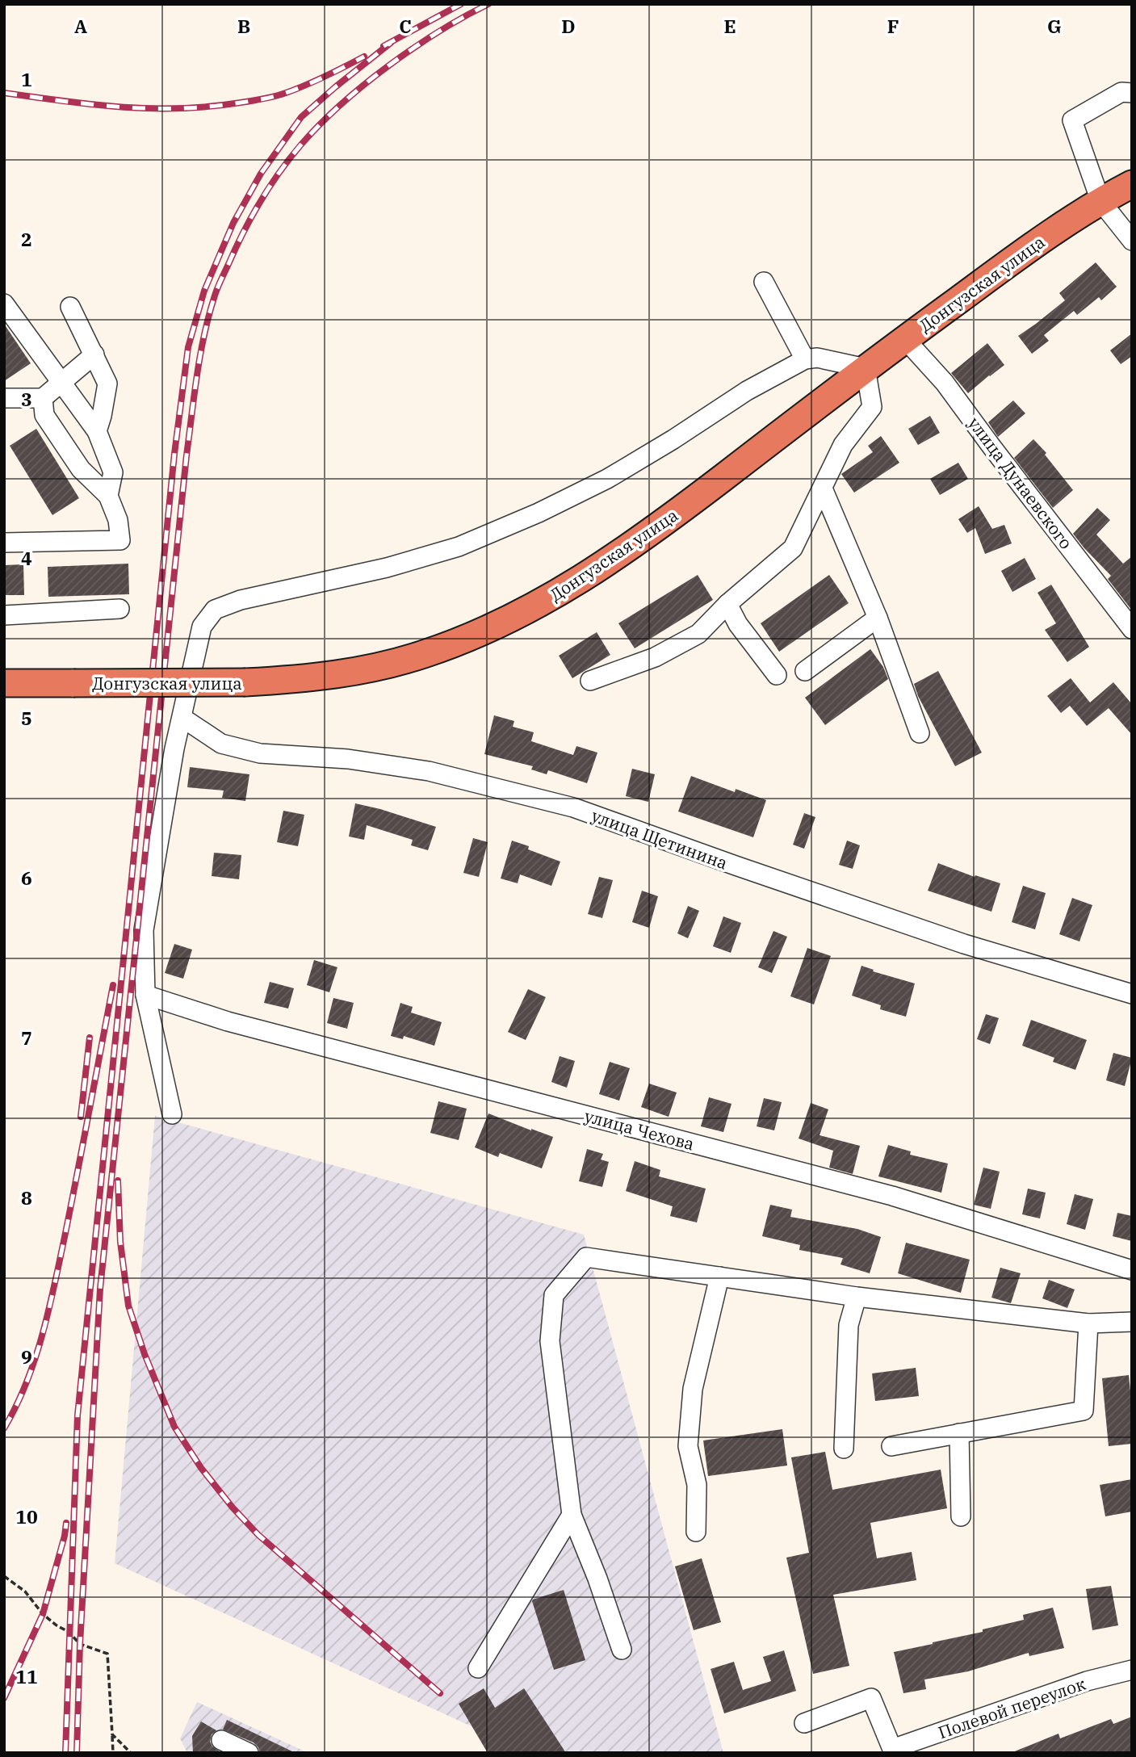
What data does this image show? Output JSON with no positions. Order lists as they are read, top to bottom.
{
  "streets": {
    "highway": ["Донгузская улица"],
    "street": [
      "улица Дунаевского",
      "улица Щетинина",
      "улица Чехова",
      "Полевой переулок"
    ]
  },
  "crossings": [
    ["Донгузская улица", "улица Дунаевского"]
  ],
  "grid": {
    "columns": [
      "A",
      "B",
      "C",
      "D",
      "E",
      "F",
      "G"
    ],
    "rows": [
      "1",
      "2",
      "3",
      "4",
      "5",
      "6",
      "7",
      "8",
      "9",
      "10",
      "11"
    ]
  }
}
